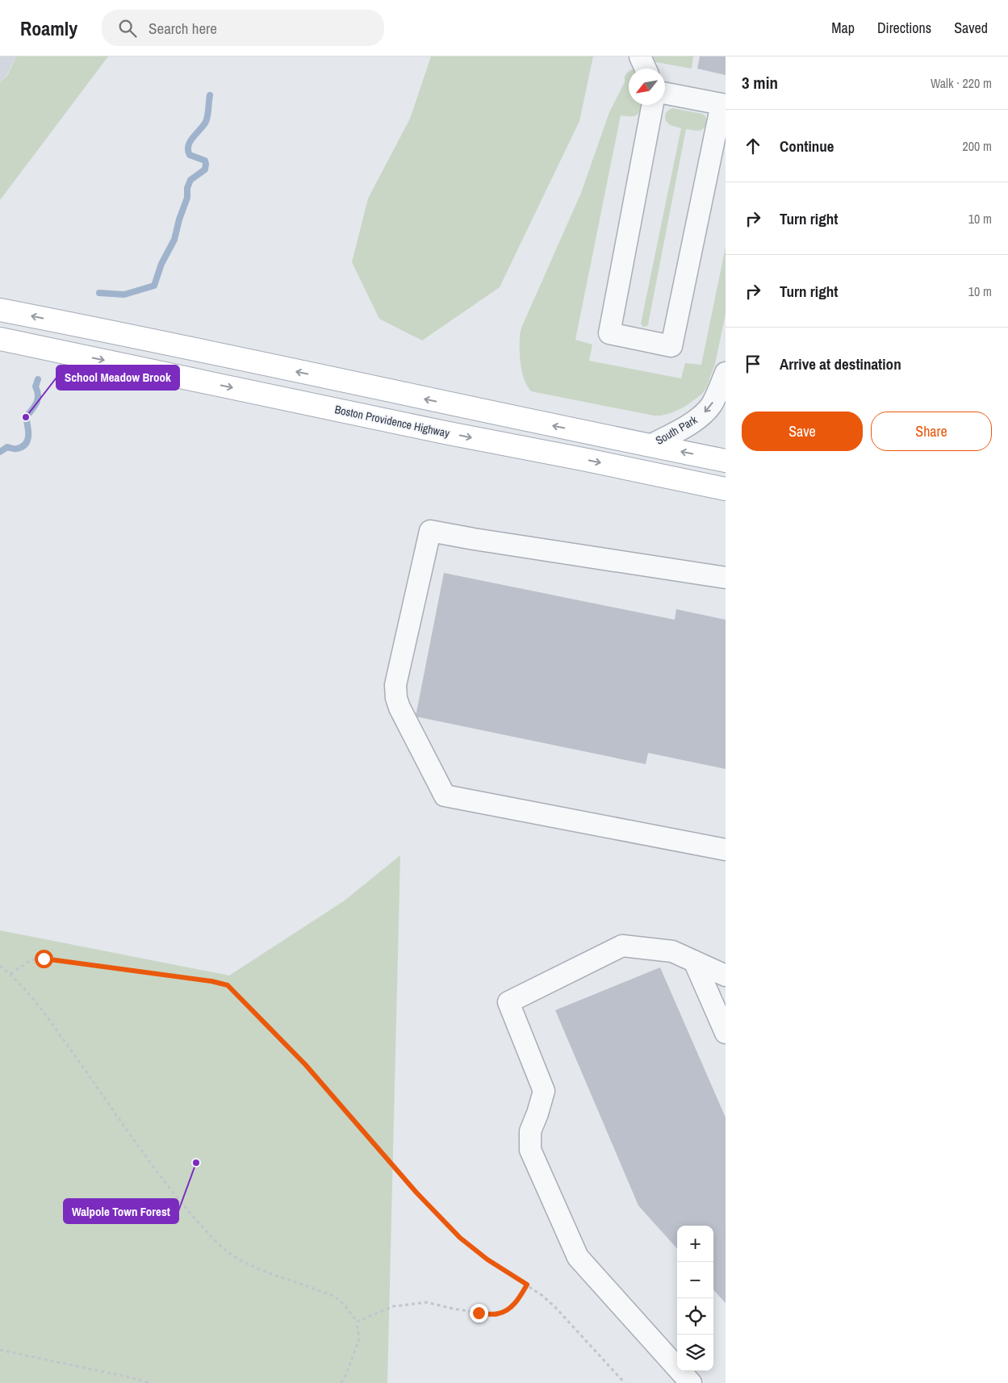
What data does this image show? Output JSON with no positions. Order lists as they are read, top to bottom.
{
  "streets": {
    "main road": ["Boston Providence Highway"],
    "street": ["South Park"]
  },
  "one_way": ["South Park"],
  "places": ["School Meadow Brook", "Walpole Town Forest"],
  "north": "bottom left",
  "page": {
    "header": "Roamly",
    "search": "Search here",
    "nav": ["Map", "Directions", "Saved"],
    "heading": ["3 min", "Walk · 220 m"],
    "list": [
      ["Continue", "200 m"],
      ["Turn right", "10 m"],
      ["Turn right", "10 m"],
      "Arrive at destination"
    ],
    "buttons": ["Save", "Share"],
    "map_buttons": ["+", "−"]
  }
}
